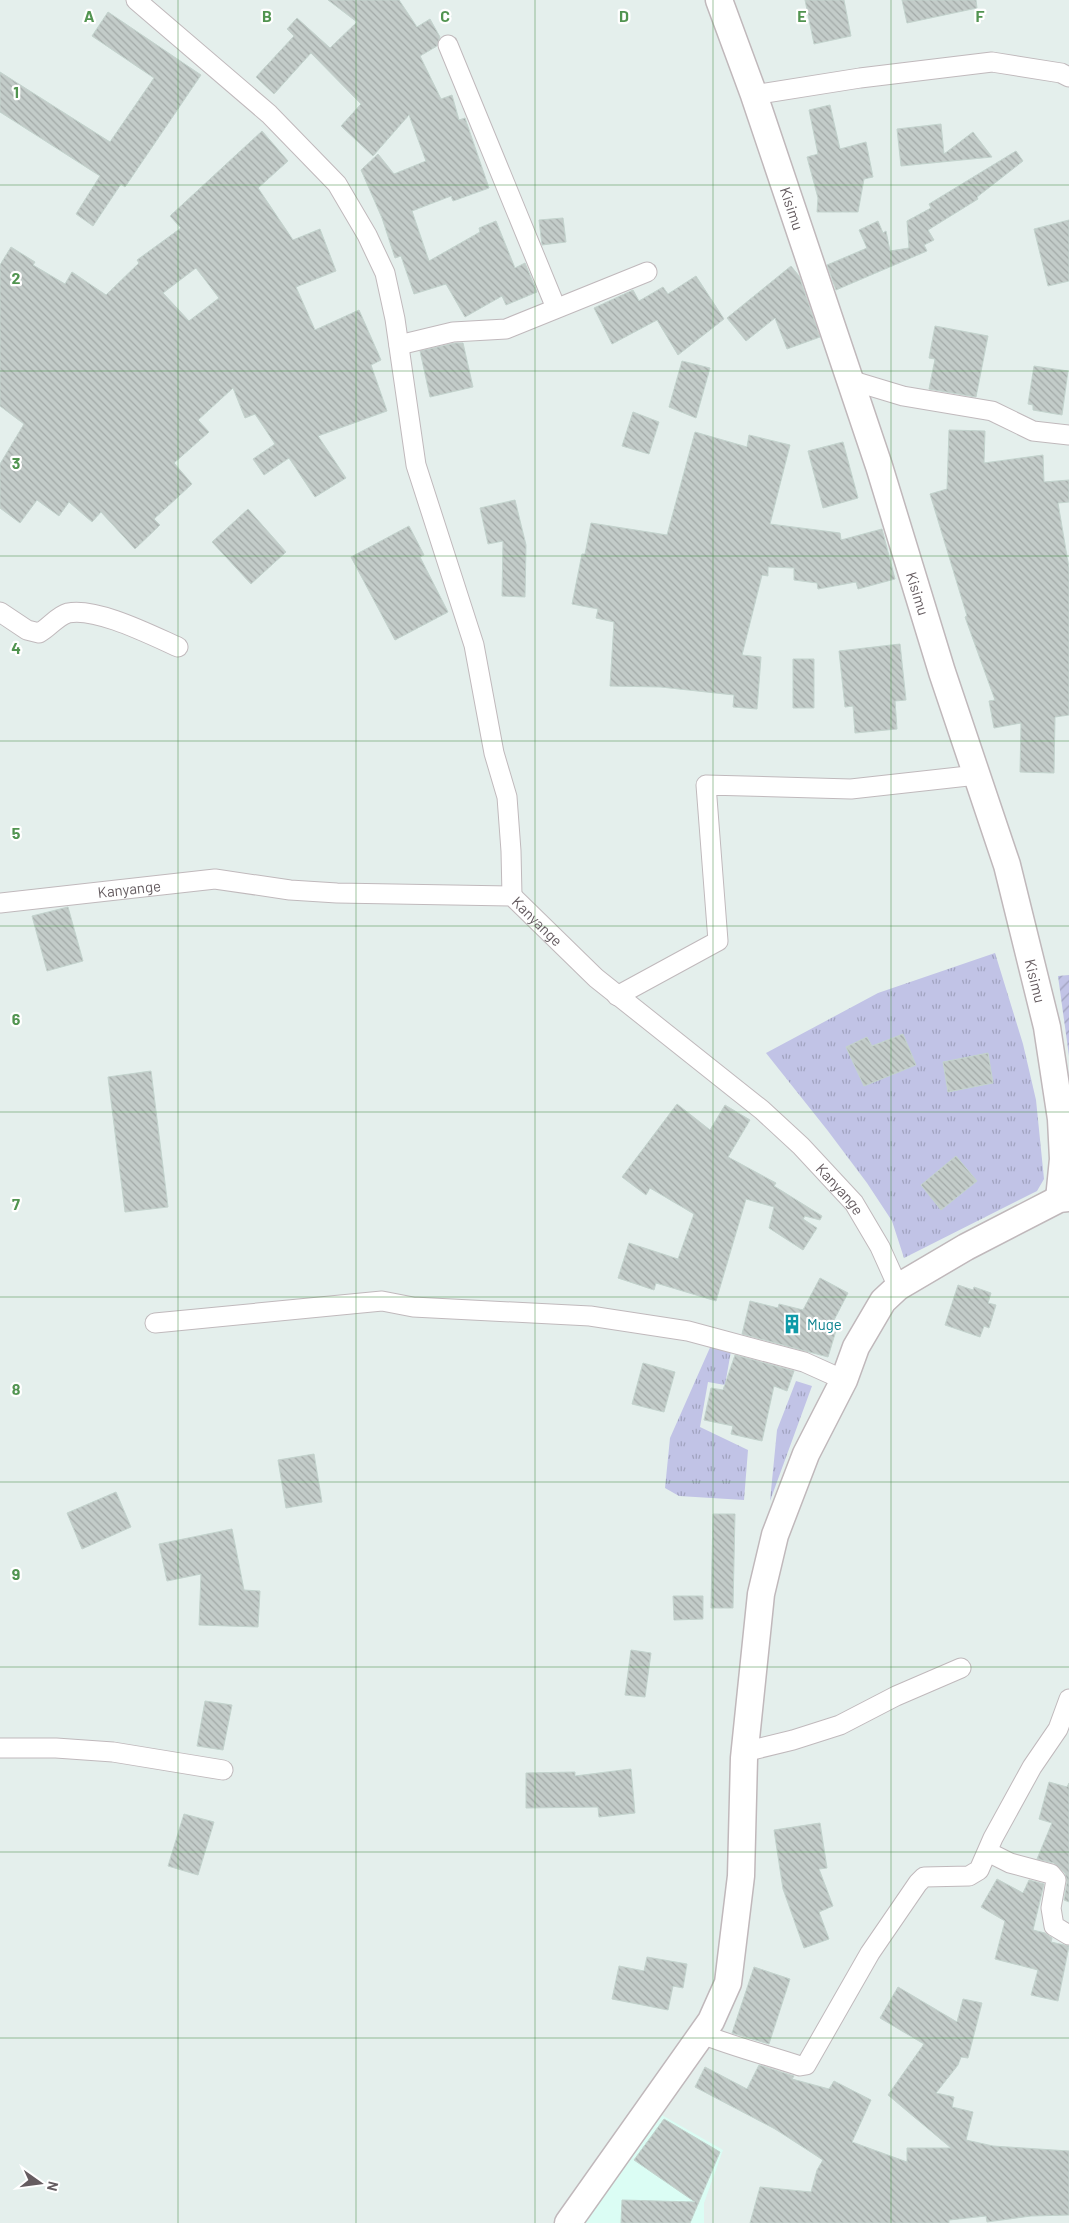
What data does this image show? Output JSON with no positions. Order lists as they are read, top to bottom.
{
  "streets": {
    "street": ["Kisimu", "Kanyange"]
  },
  "places": {
    "building": ["Muge"]
  },
  "north": "right",
  "grid": {
    "columns": [
      "A",
      "B",
      "C",
      "D",
      "E",
      "F"
    ],
    "rows": [
      "1",
      "2",
      "3",
      "4",
      "5",
      "6",
      "7",
      "8",
      "9"
    ]
  }
}
